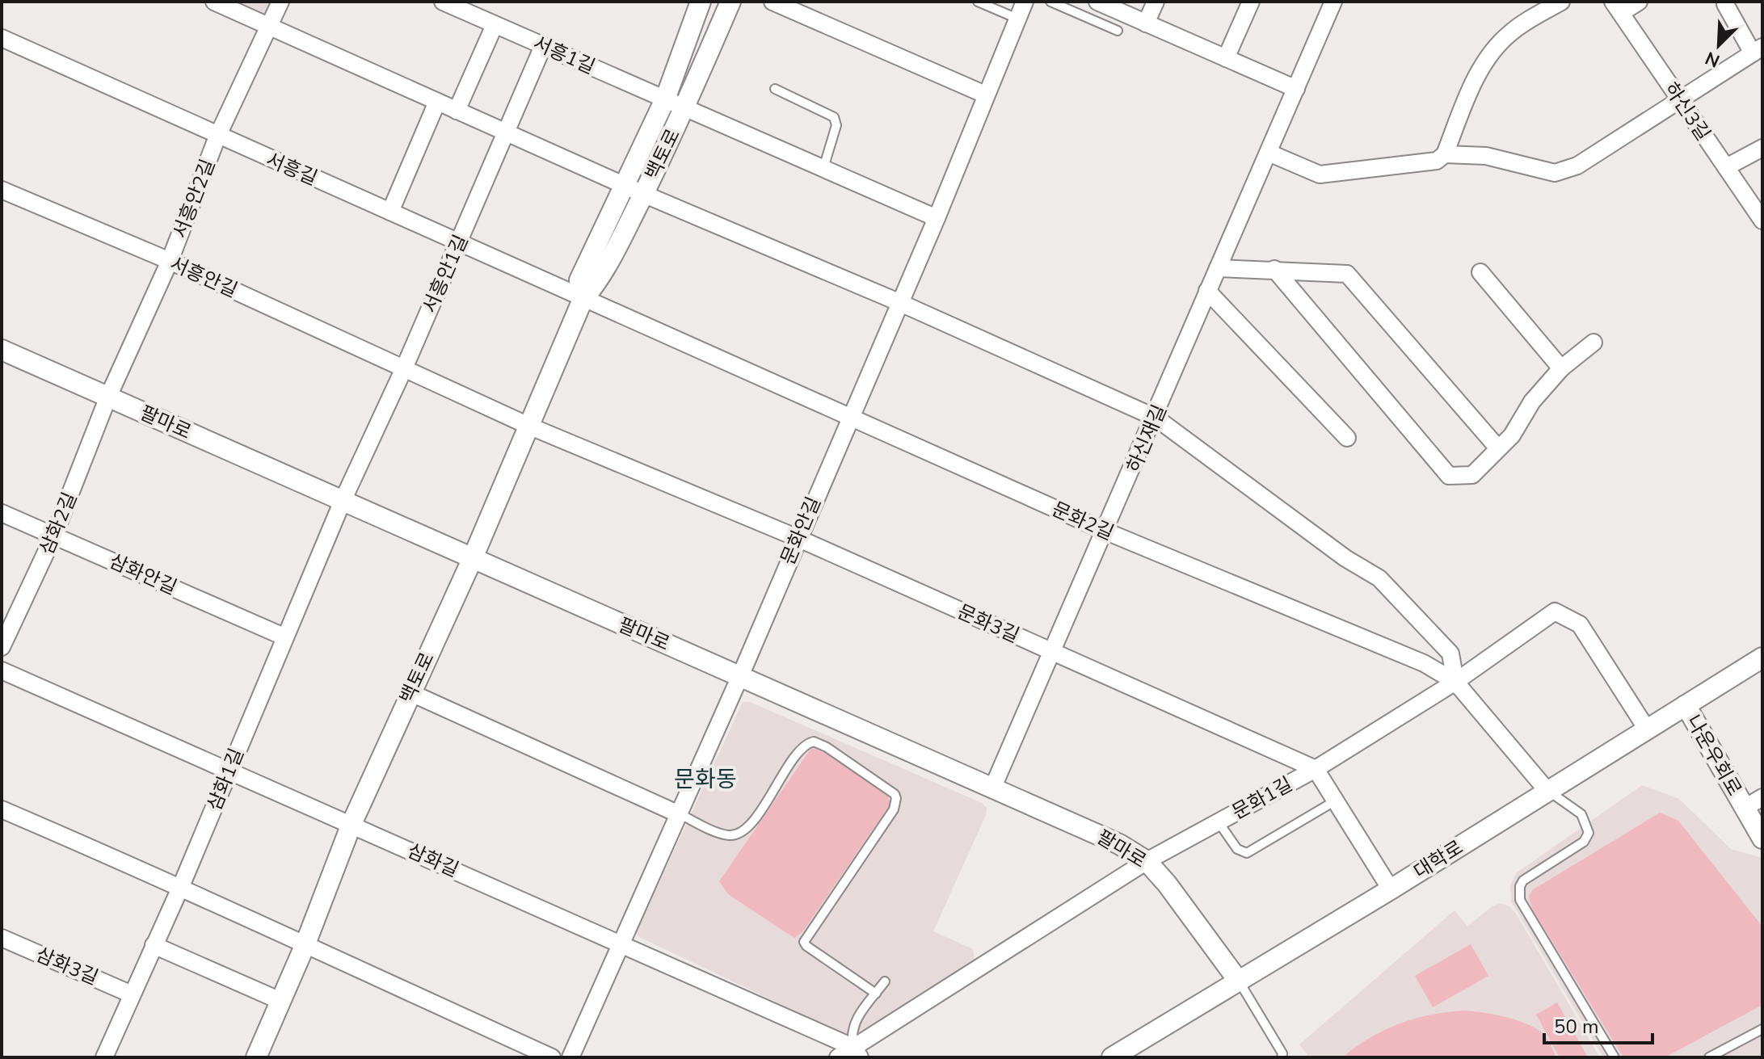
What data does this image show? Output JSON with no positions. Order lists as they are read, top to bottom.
{
  "streets": {
    "street": [
      "서흥1길",
      "하신3길",
      "백토로",
      "서흥길",
      "서흥안2길",
      "서흥안1길",
      "서흥안길",
      "팔마로",
      "하신재길",
      "문화2길",
      "삼화2길",
      "문화안길",
      "삼화안길",
      "문화3길",
      "나운우회로",
      "삼화1길",
      "문화1길",
      "대학로",
      "삼화길",
      "삼화3길"
    ]
  },
  "crossings": [
    ["서흥1길", "백토로"],
    ["서흥1길", "서흥안1길"],
    ["서흥1길", "문화안길"],
    ["백토로", "서흥길"],
    ["백토로", "서흥안길"],
    ["백토로", "팔마로"],
    ["백토로", "문화2길"],
    ["백토로", "문화3길"],
    ["백토로", "삼화길"],
    ["서흥길", "서흥안2길"],
    ["서흥길", "서흥안1길"],
    ["서흥길", "문화2길"],
    ["서흥안2길", "서흥안길"],
    ["서흥안2길", "팔마로"],
    ["서흥안2길", "삼화2길"],
    ["서흥안1길", "서흥안길"],
    ["서흥안1길", "팔마로"],
    ["서흥안1길", "삼화1길"],
    ["서흥안길", "문화3길"],
    ["팔마로", "하신재길"],
    ["팔마로", "삼화2길"],
    ["팔마로", "문화안길"],
    ["팔마로", "삼화1길"],
    ["팔마로", "문화1길"],
    ["팔마로", "대학로"],
    ["하신재길", "문화2길"],
    ["하신재길", "문화3길"],
    ["문화2길", "문화안길"],
    ["문화2길", "문화1길"],
    ["문화2길", "대학로"],
    ["삼화2길", "삼화안길"],
    ["문화안길", "문화3길"],
    ["문화안길", "삼화길"],
    ["삼화안길", "삼화1길"],
    ["문화3길", "문화1길"],
    ["나운우회로", "대학로"],
    ["삼화1길", "삼화길"],
    ["삼화1길", "삼화3길"],
    ["문화1길", "대학로"],
    ["문화1길", "삼화길"]
  ],
  "districts": ["문화동"],
  "scale_bar": "50 m",
  "north": "bottom left"
}
